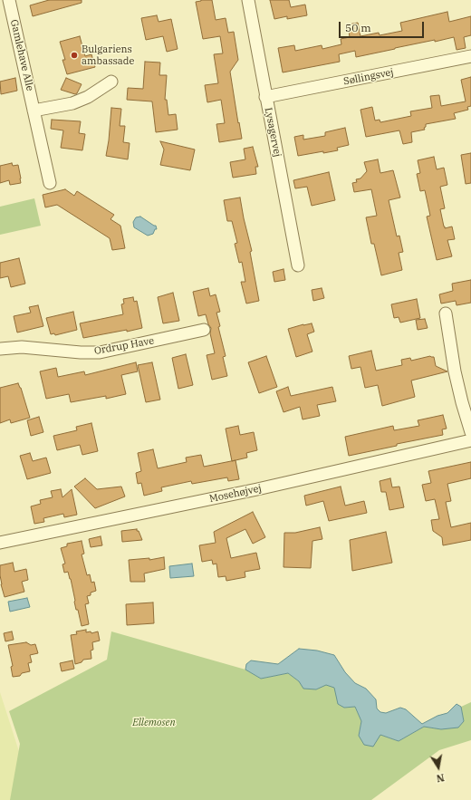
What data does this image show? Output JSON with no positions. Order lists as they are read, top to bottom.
{
  "streets": {
    "street": [
      "Gamlehave Alle",
      "Søllingsvej",
      "Lysagervej",
      "Ordrup Have",
      "Mosehøjvej"
    ]
  },
  "crossings": [
    ["Søllingsvej", "Lysagervej"]
  ],
  "parks": ["Ellemosen"],
  "places": ["Bulgariens ambassade"],
  "scale_bar": "50 m",
  "north": "bottom"
}
